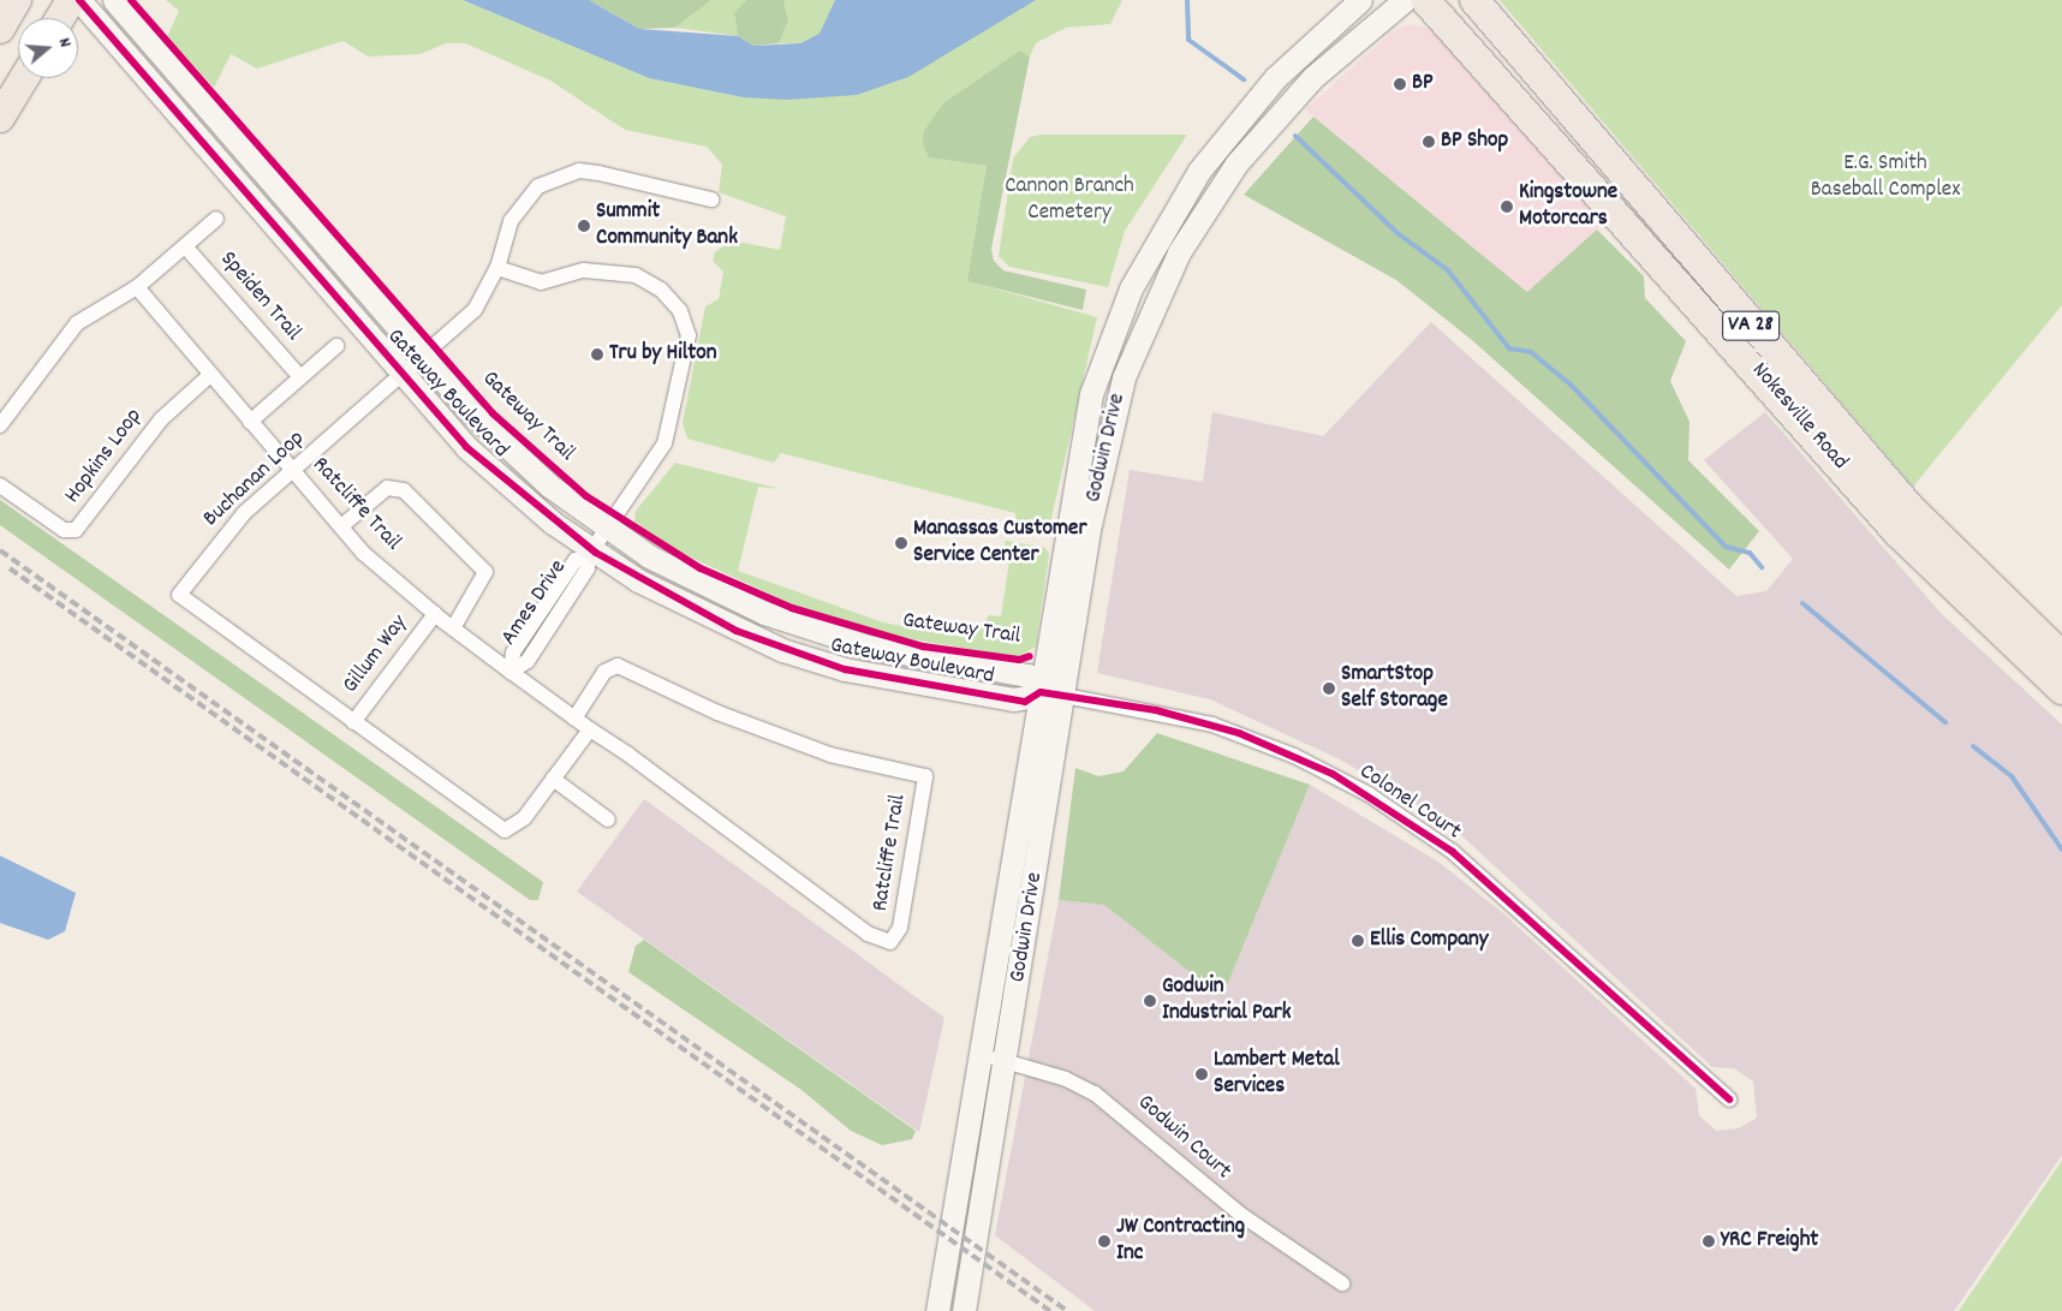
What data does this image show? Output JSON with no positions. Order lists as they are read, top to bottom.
{
  "streets": {
    "highway": ["VA 28", "Nokesville Road"],
    "street": [
      "Speiden Trail",
      "Gateway Boulevard",
      "Godwin Drive",
      "Hopkins Loop",
      "Buchanan Loop",
      "Ratcliffe Trail",
      "Ames Drive",
      "Gillum Way",
      "Colonel Court",
      "Godwin Court"
    ],
    "cycle path": ["Gateway Trail"]
  },
  "crossings": [
    ["Speiden Trail", "Ratcliffe Trail"],
    ["Gateway Boulevard", "Godwin Drive"],
    ["Gateway Boulevard", "Buchanan Loop"],
    ["Gateway Boulevard", "Ames Drive"],
    ["Gateway Boulevard", "Colonel Court"],
    ["Godwin Drive", "Colonel Court"],
    ["Godwin Drive", "Godwin Court"],
    ["Hopkins Loop", "Ratcliffe Trail"],
    ["Buchanan Loop", "Ratcliffe Trail"],
    ["Buchanan Loop", "Gillum Way"],
    ["Ratcliffe Trail", "Ames Drive"],
    ["Ratcliffe Trail", "Gillum Way"]
  ],
  "parks": ["E.G. Smith Baseball Complex", "Cannon Branch Cemetery"],
  "places": [
    "BP",
    "BP Shop",
    "Kingstowne Motorcars",
    "Summit Community Bank",
    "Tru by Hilton",
    "Manassas Customer Service Center",
    "SmartStop Self Storage",
    "Ellis Company",
    "Godwin Industrial Park",
    "Lambert Metal Services",
    "JW Contracting Inc",
    "YRC Freight"
  ],
  "north": "right"
}
